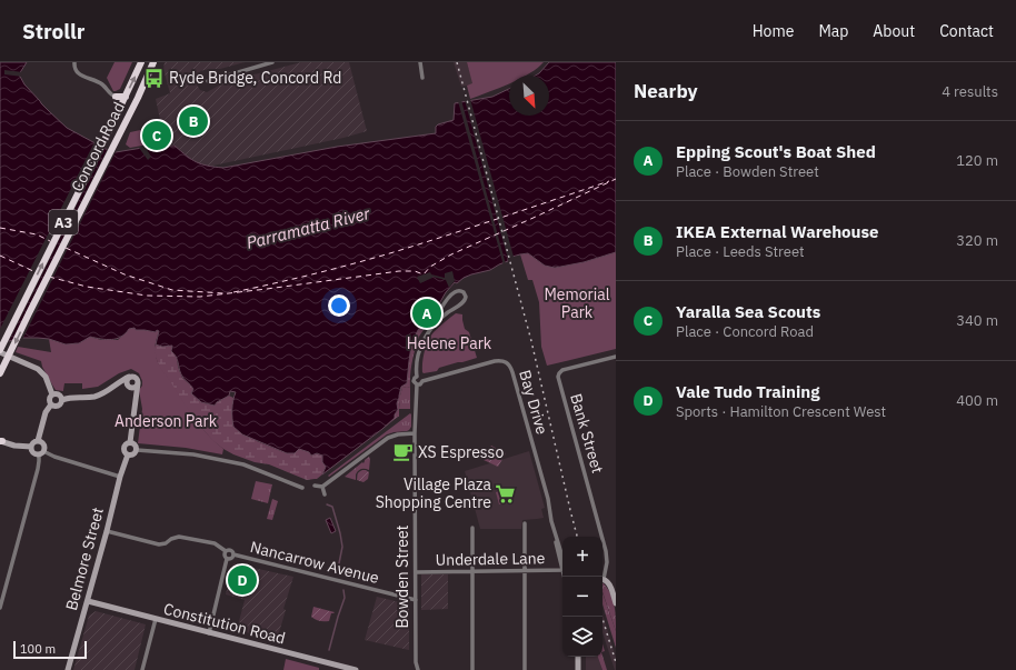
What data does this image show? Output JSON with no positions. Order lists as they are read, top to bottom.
{
  "streets": {
    "highway": ["Concord Road", "A3"],
    "main road": ["Bank Street", "Belmore Street", "Constitution Road"],
    "street": [
      "Bay Drive",
      "Underdale Lane",
      "Nancarrow Avenue",
      "Bowden Street"
    ]
  },
  "crossings": [
    ["Bay Drive", "Bowden Street"],
    ["Belmore Street", "Constitution Road"],
    ["Underdale Lane", "Bowden Street"],
    ["Nancarrow Avenue", "Bowden Street"]
  ],
  "water": ["Parramatta River"],
  "parks": ["Memorial Park", "Helene Park", "Anderson Park"],
  "places": {
    "bus stop": ["Ryde Bridge, Concord Rd"],
    "cafe": ["XS Espresso"],
    "supermarket": ["Village Plaza Shopping Centre"]
  },
  "scale_bar": "100 m",
  "north": "bottom right",
  "page": {
    "header": "Strollr",
    "nav": [
      "Home",
      "Map",
      "About",
      "Contact"
    ],
    "heading": ["Nearby", "4 results"],
    "pins": [
      "B",
      "C",
      "A",
      "D"
    ],
    "list": [
      {
        "mark": "A",
        "name": "Epping Scout's Boat Shed",
        "note": "Place · Bowden Street",
        "value": "120 m"
      },
      {
        "mark": "B",
        "name": "IKEA External Warehouse",
        "note": "Place · Leeds Street",
        "value": "320 m"
      },
      {
        "mark": "C",
        "name": "Yaralla Sea Scouts",
        "note": "Place · Concord Road",
        "value": "340 m"
      },
      {
        "mark": "D",
        "name": "Vale Tudo Training",
        "note": "Sports · Hamilton Crescent West",
        "value": "400 m"
      }
    ],
    "map_buttons": ["+", "−"],
    "scale": "100 m"
  }
}
